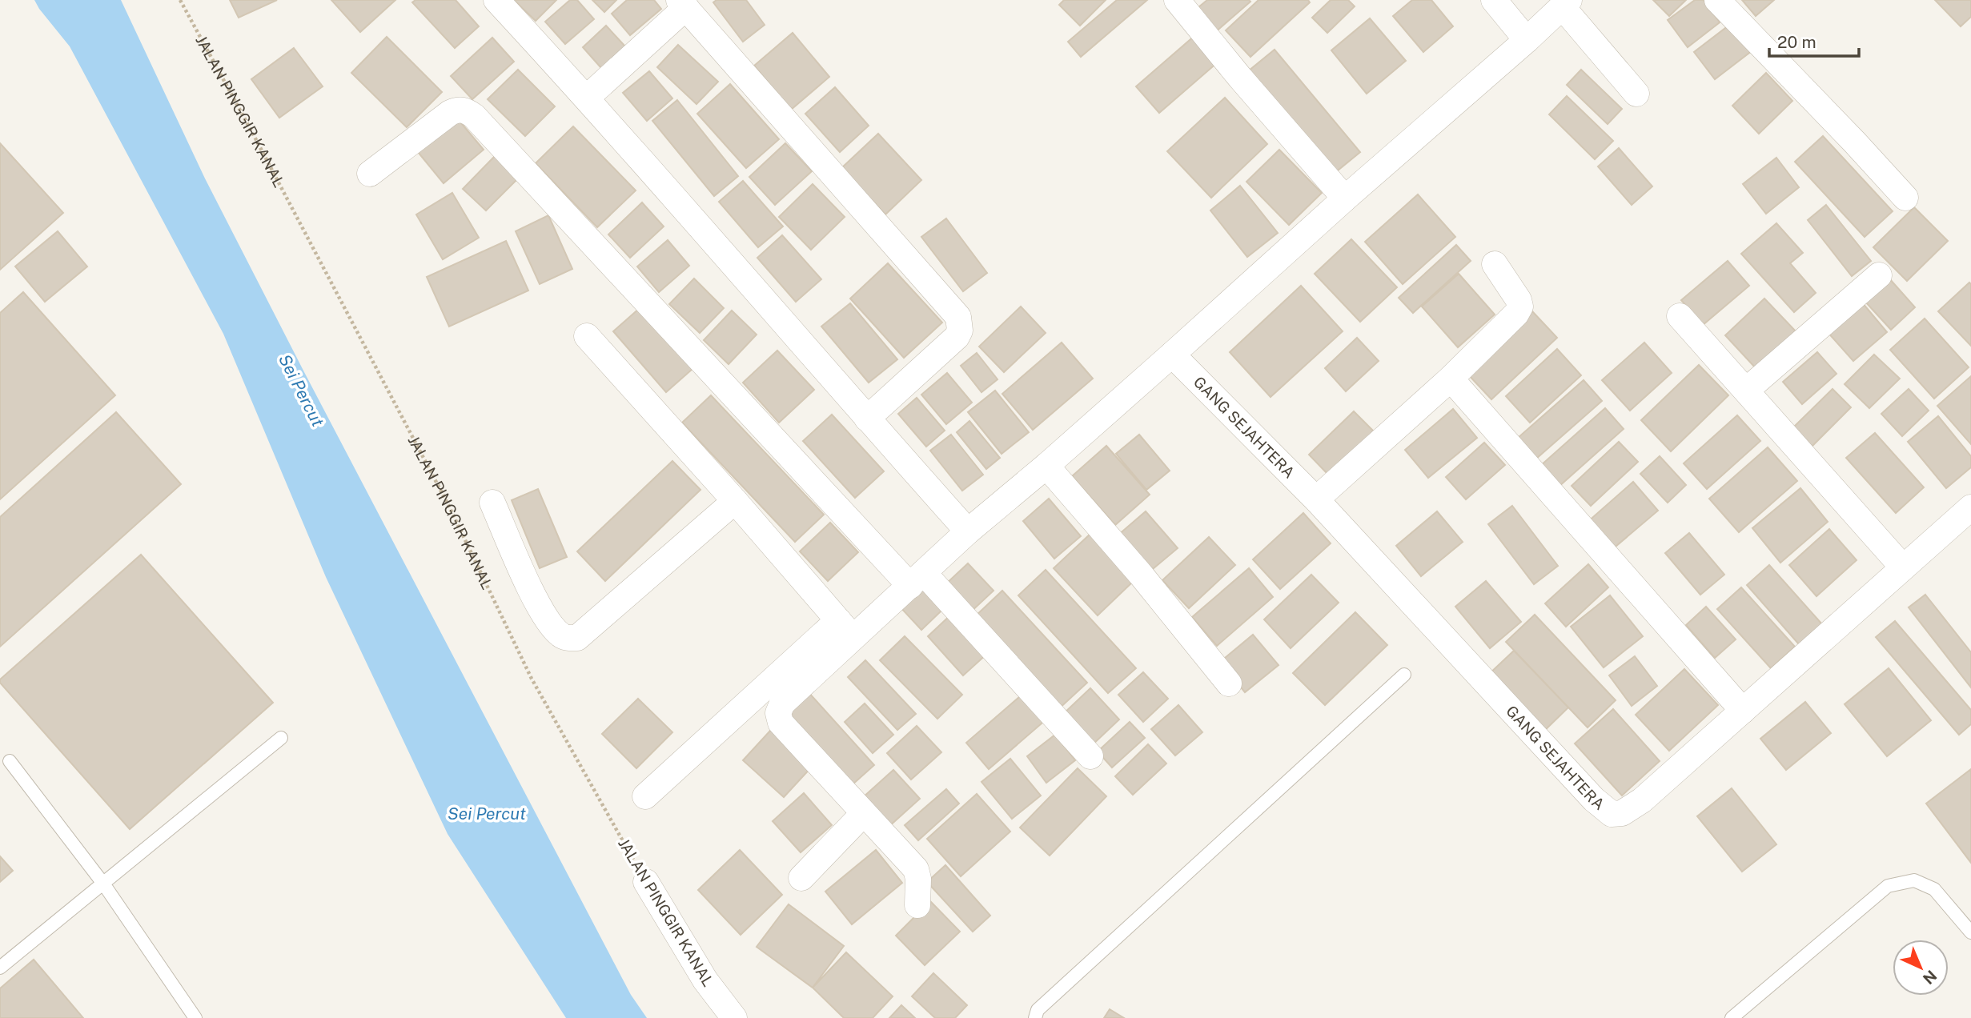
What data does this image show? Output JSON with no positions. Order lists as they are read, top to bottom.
{
  "streets": {
    "street": ["JALAN PINGGIR KANAL", "GANG SEJAHTERA"]
  },
  "water": ["Sei Percut"],
  "scale_bar": "20 m",
  "north": "bottom right"
}
